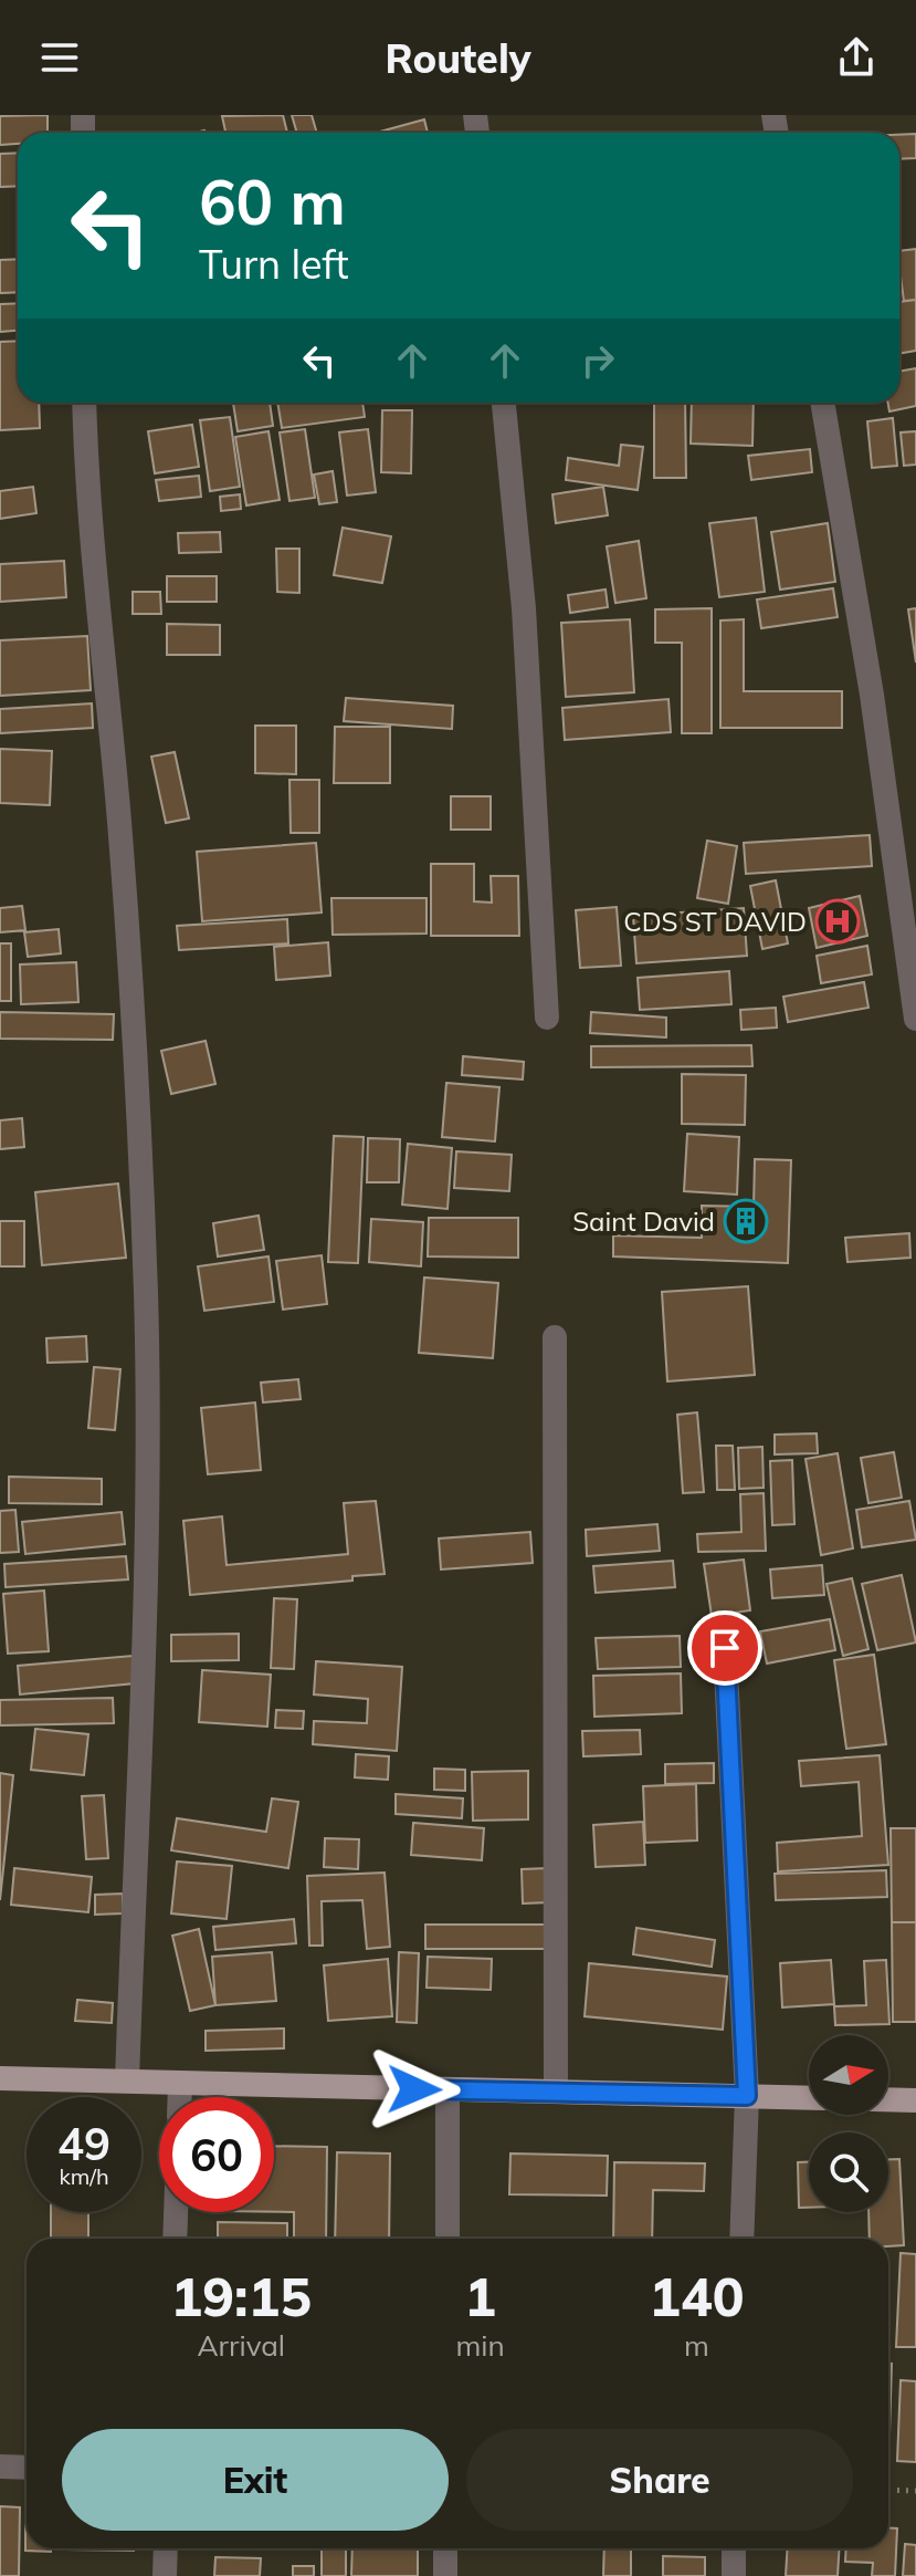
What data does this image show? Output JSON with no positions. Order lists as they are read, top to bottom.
{
  "places": {
    "hospital": ["CDS ST DAVID"],
    "building": ["Saint David"]
  },
  "north": "right",
  "page": {
    "header": "Routely",
    "turn": ["60 m", "Turn left"],
    "speed": "49 km/h",
    "limit": "60",
    "eta": [
      "19:15",
      "Arrival",
      "1",
      "min",
      "140",
      "m"
    ],
    "buttons": ["Exit", "Share"]
  }
}
